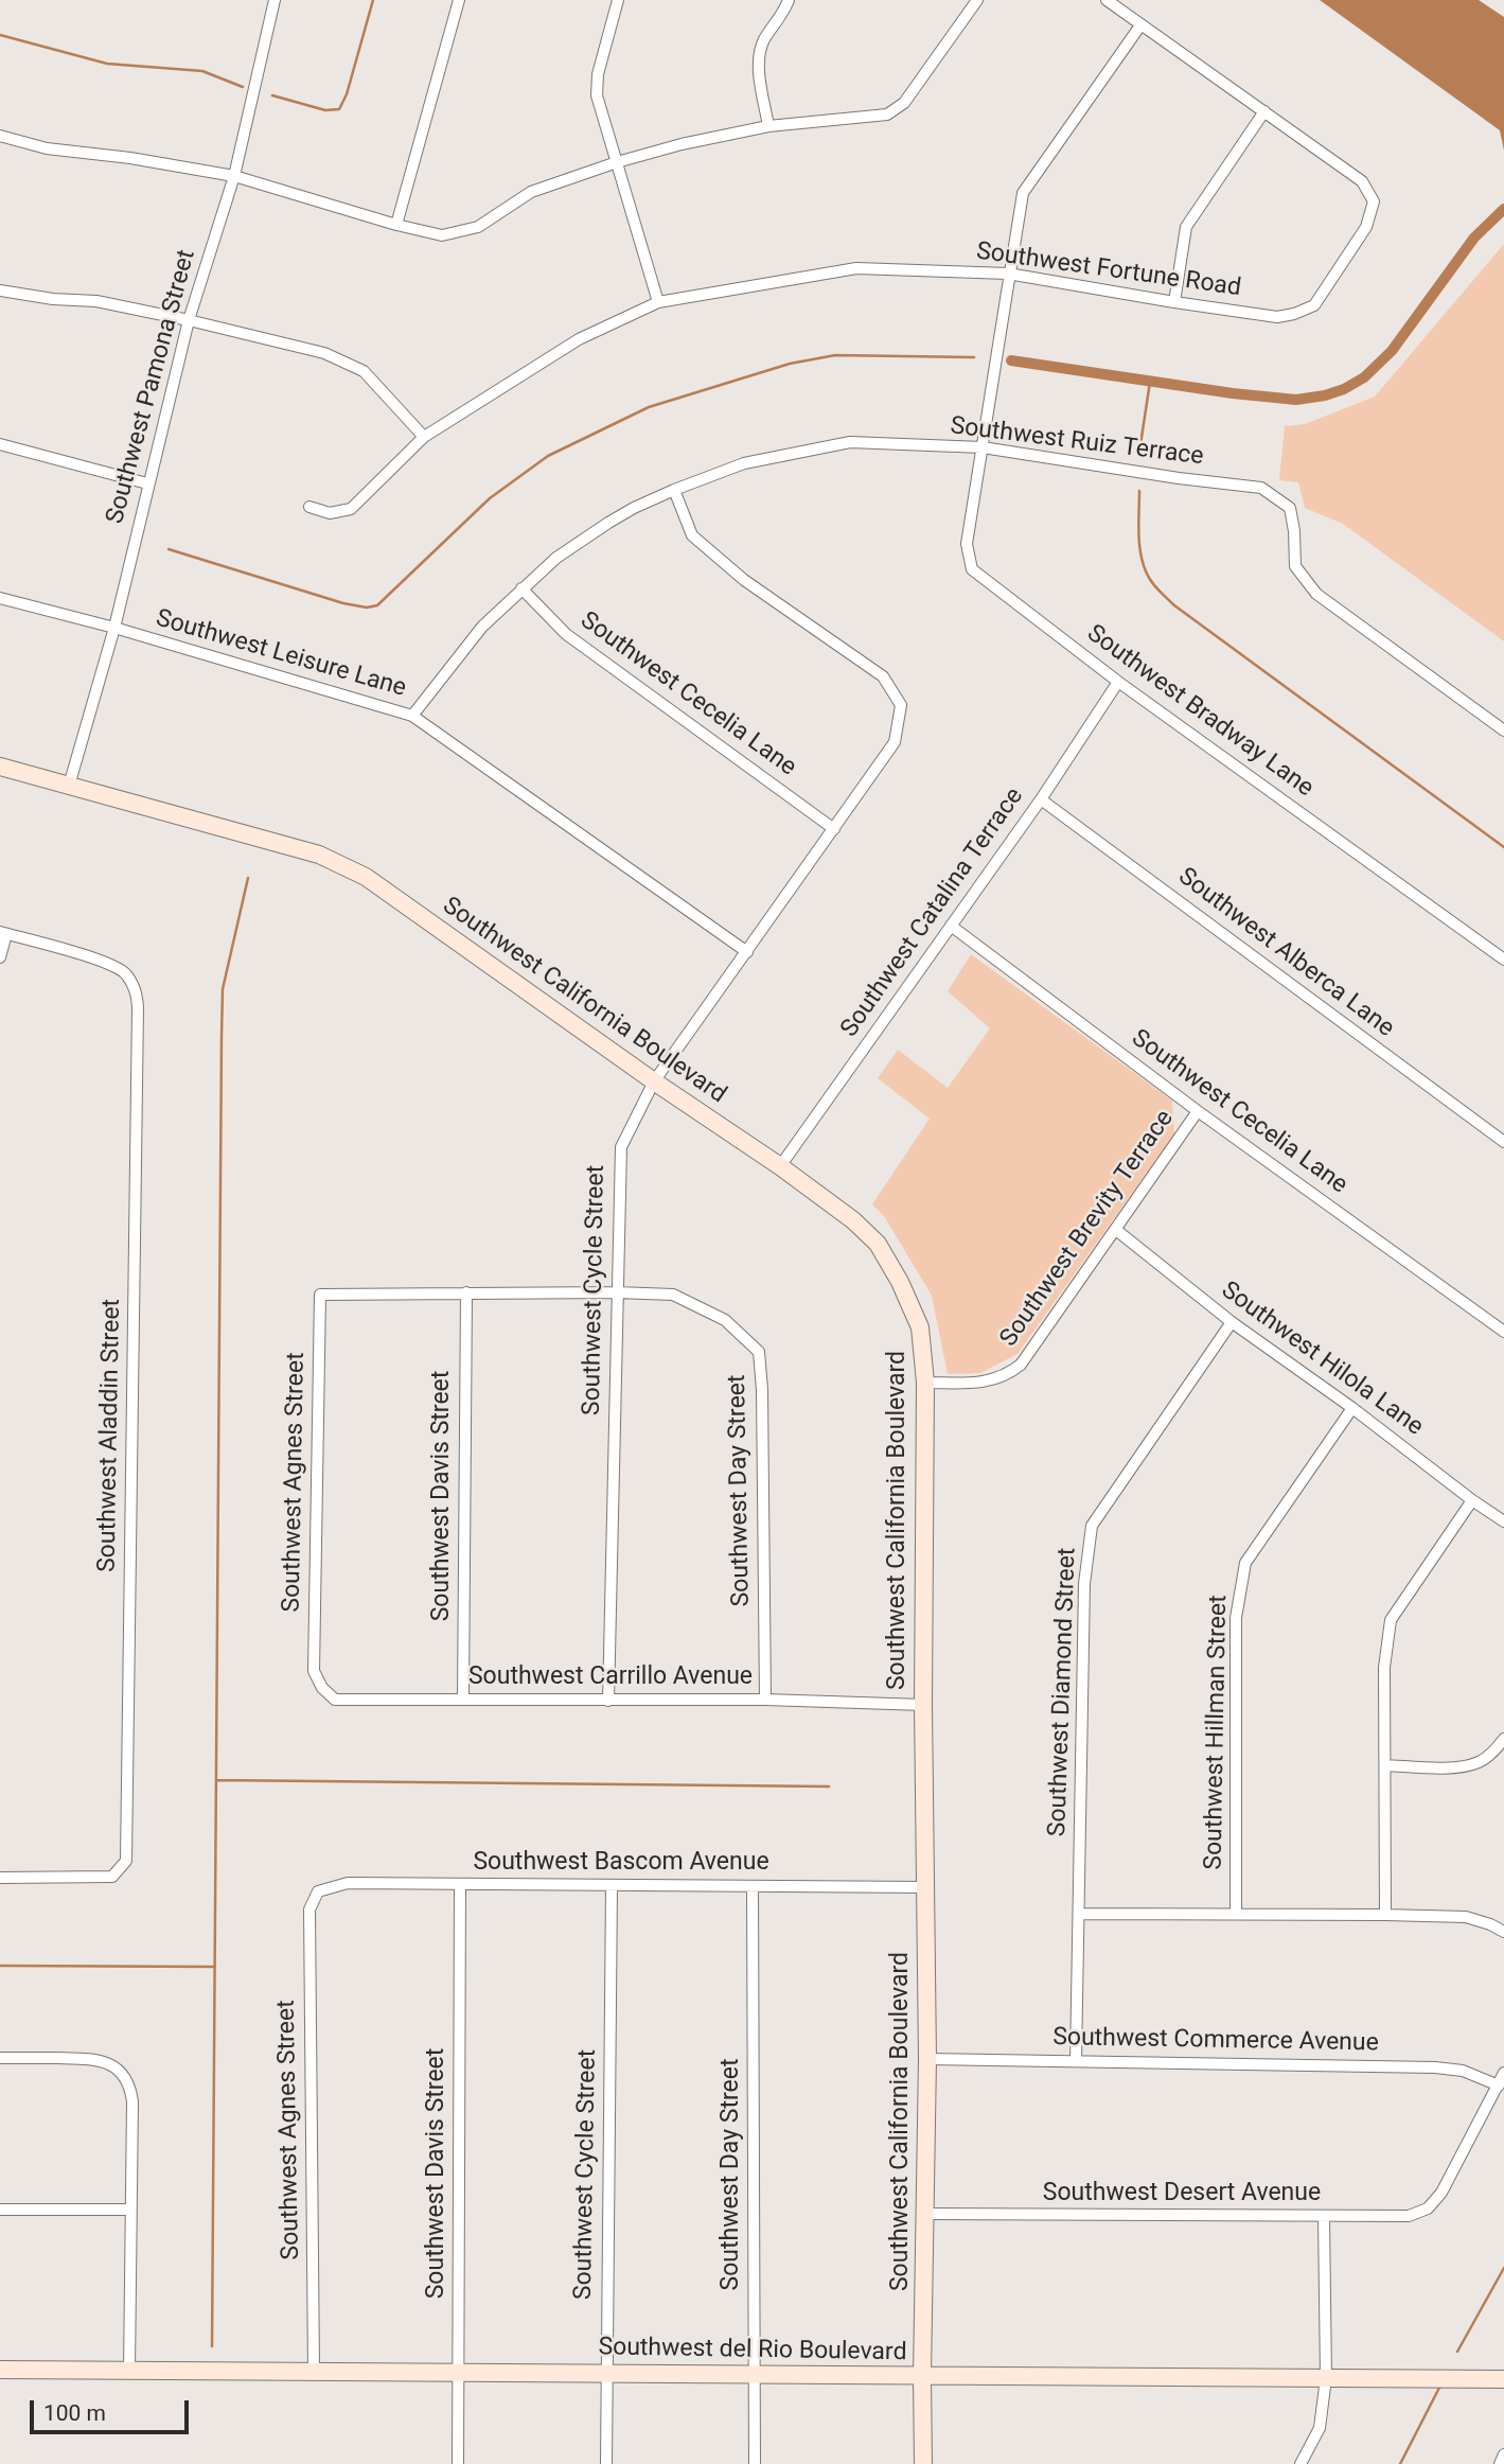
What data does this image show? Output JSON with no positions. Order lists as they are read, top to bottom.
{
  "streets": {
    "street": [
      "Southwest Fortune Road",
      "Southwest Pamona Street",
      "Southwest Ruiz Terrace",
      "Southwest Leisure Lane",
      "Southwest Cecelia Lane",
      "Southwest Bradway Lane",
      "Southwest Catalina Terrace",
      "Southwest Alberca Lane",
      "Southwest California Boulevard",
      "Southwest Brevity Terrace",
      "Southwest Cycle Street",
      "Southwest Hilola Lane",
      "Southwest Aladdin Street",
      "Southwest Agnes Street",
      "Southwest Day Street",
      "Southwest Davis Street",
      "Southwest Carrillo Avenue",
      "Southwest Diamond Street",
      "Southwest Hillman Street",
      "Southwest Bascom Avenue",
      "Southwest Commerce Avenue",
      "Southwest Desert Avenue",
      "Southwest del Rio Boulevard"
    ]
  },
  "crossings": [
    ["Southwest Fortune Road", "Southwest Bradway Lane"],
    ["Southwest Pamona Street", "Southwest Leisure Lane"],
    ["Southwest Pamona Street", "Southwest California Boulevard"],
    ["Southwest Ruiz Terrace", "Southwest Leisure Lane"],
    ["Southwest Ruiz Terrace", "Southwest Cecelia Lane"],
    ["Southwest Ruiz Terrace", "Southwest Bradway Lane"],
    ["Southwest Ruiz Terrace", "Southwest Cycle Street"],
    ["Southwest Leisure Lane", "Southwest Cycle Street"],
    ["Southwest Cecelia Lane", "Southwest Catalina Terrace"],
    ["Southwest Cecelia Lane", "Southwest Brevity Terrace"],
    ["Southwest Cecelia Lane", "Southwest Cycle Street"],
    ["Southwest Bradway Lane", "Southwest Catalina Terrace"],
    ["Southwest Catalina Terrace", "Southwest Alberca Lane"],
    ["Southwest Catalina Terrace", "Southwest California Boulevard"],
    ["Southwest California Boulevard", "Southwest Brevity Terrace"],
    ["Southwest California Boulevard", "Southwest Cycle Street"],
    ["Southwest California Boulevard", "Southwest Carrillo Avenue"],
    ["Southwest California Boulevard", "Southwest Bascom Avenue"],
    ["Southwest California Boulevard", "Southwest Commerce Avenue"],
    ["Southwest California Boulevard", "Southwest Desert Avenue"],
    ["Southwest California Boulevard", "Southwest del Rio Boulevard"],
    ["Southwest Brevity Terrace", "Southwest Hilola Lane"],
    ["Southwest Cycle Street", "Southwest Day Street"],
    ["Southwest Cycle Street", "Southwest Carrillo Avenue"],
    ["Southwest Cycle Street", "Southwest Bascom Avenue"],
    ["Southwest Cycle Street", "Southwest del Rio Boulevard"],
    ["Southwest Hilola Lane", "Southwest Diamond Street"],
    ["Southwest Hilola Lane", "Southwest Hillman Street"],
    ["Southwest Agnes Street", "Southwest Day Street"],
    ["Southwest Agnes Street", "Southwest Carrillo Avenue"],
    ["Southwest Agnes Street", "Southwest Bascom Avenue"],
    ["Southwest Agnes Street", "Southwest del Rio Boulevard"],
    ["Southwest Day Street", "Southwest Davis Street"],
    ["Southwest Day Street", "Southwest Carrillo Avenue"],
    ["Southwest Day Street", "Southwest Bascom Avenue"],
    ["Southwest Day Street", "Southwest del Rio Boulevard"],
    ["Southwest Davis Street", "Southwest Carrillo Avenue"],
    ["Southwest Davis Street", "Southwest Bascom Avenue"],
    ["Southwest Davis Street", "Southwest del Rio Boulevard"],
    ["Southwest Diamond Street", "Southwest Commerce Avenue"],
    ["Southwest Commerce Avenue", "Southwest Desert Avenue"]
  ],
  "scale_bar": "100 m"
}
